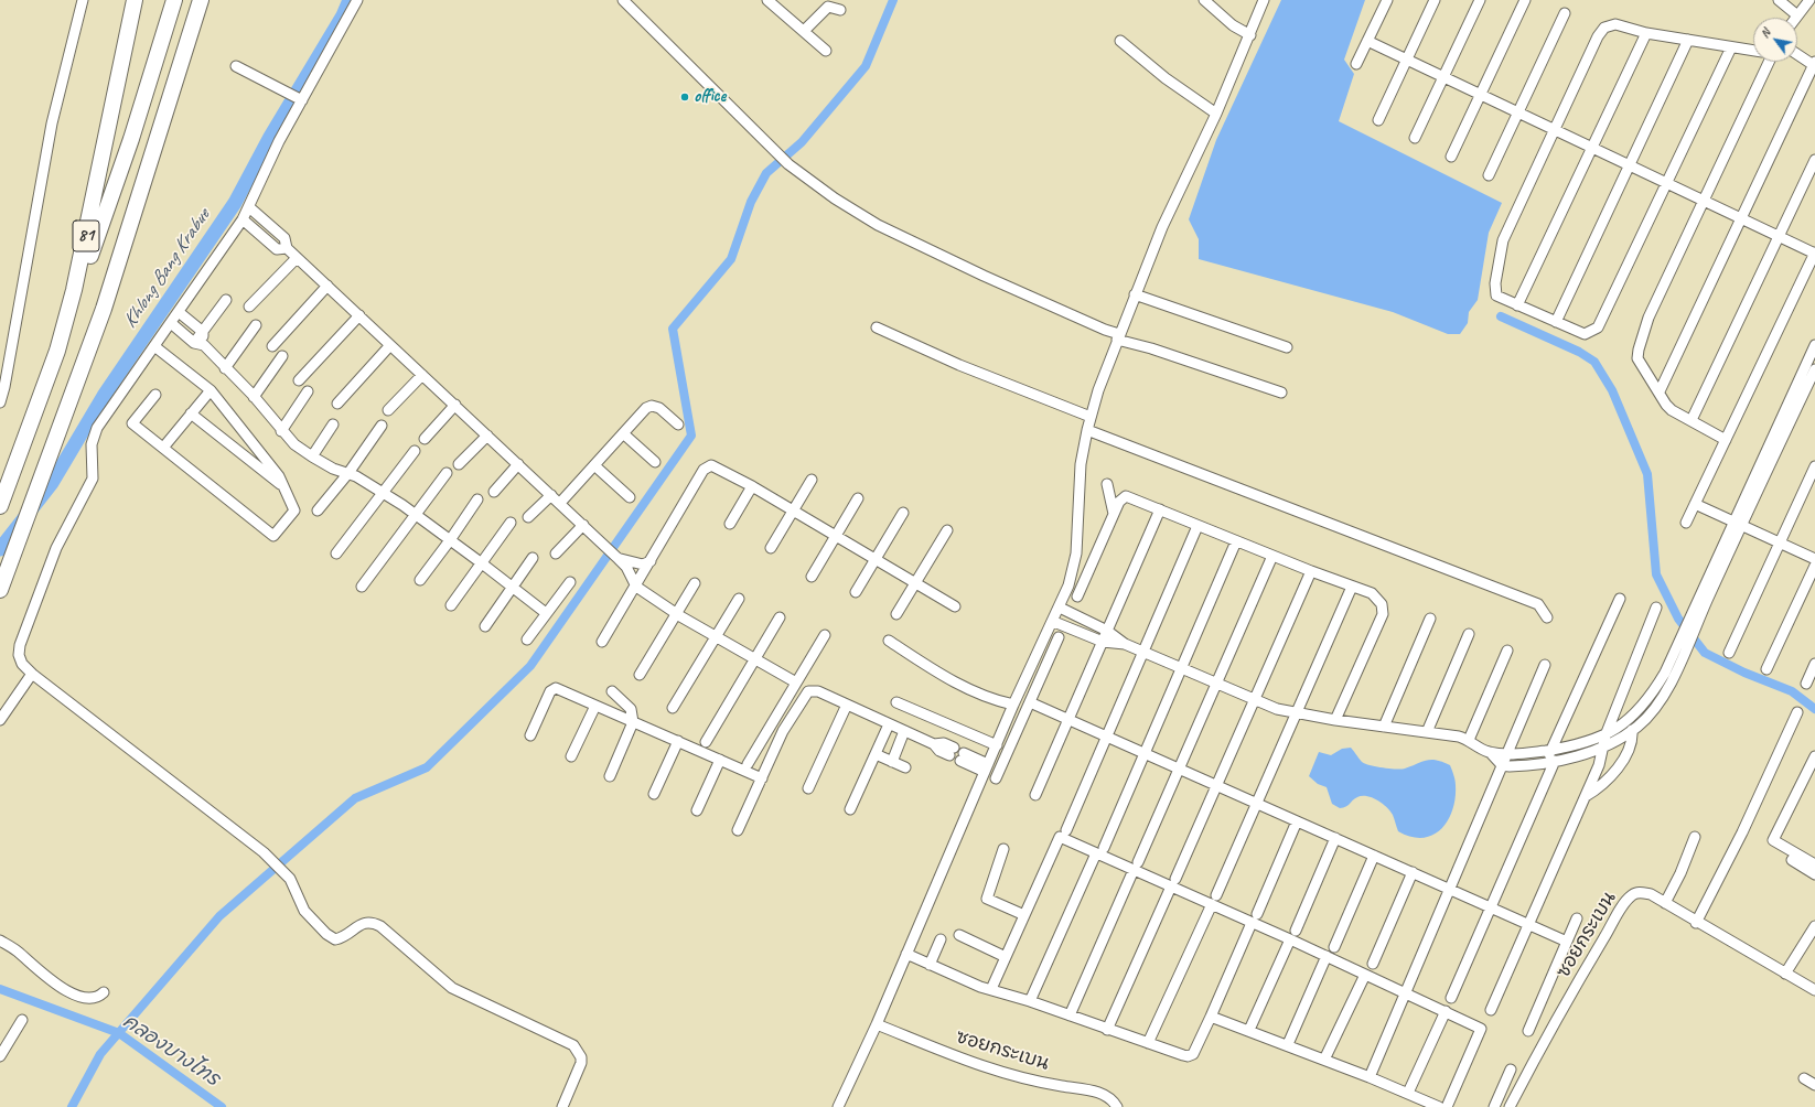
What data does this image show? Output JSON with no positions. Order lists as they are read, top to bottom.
{
  "streets": {
    "highway": ["81"],
    "street": ["ซอยกระเบน"]
  },
  "water": ["Khlong Bang Krabue", "คลองบางไทร"],
  "places": ["office"],
  "north": "top left"
}
